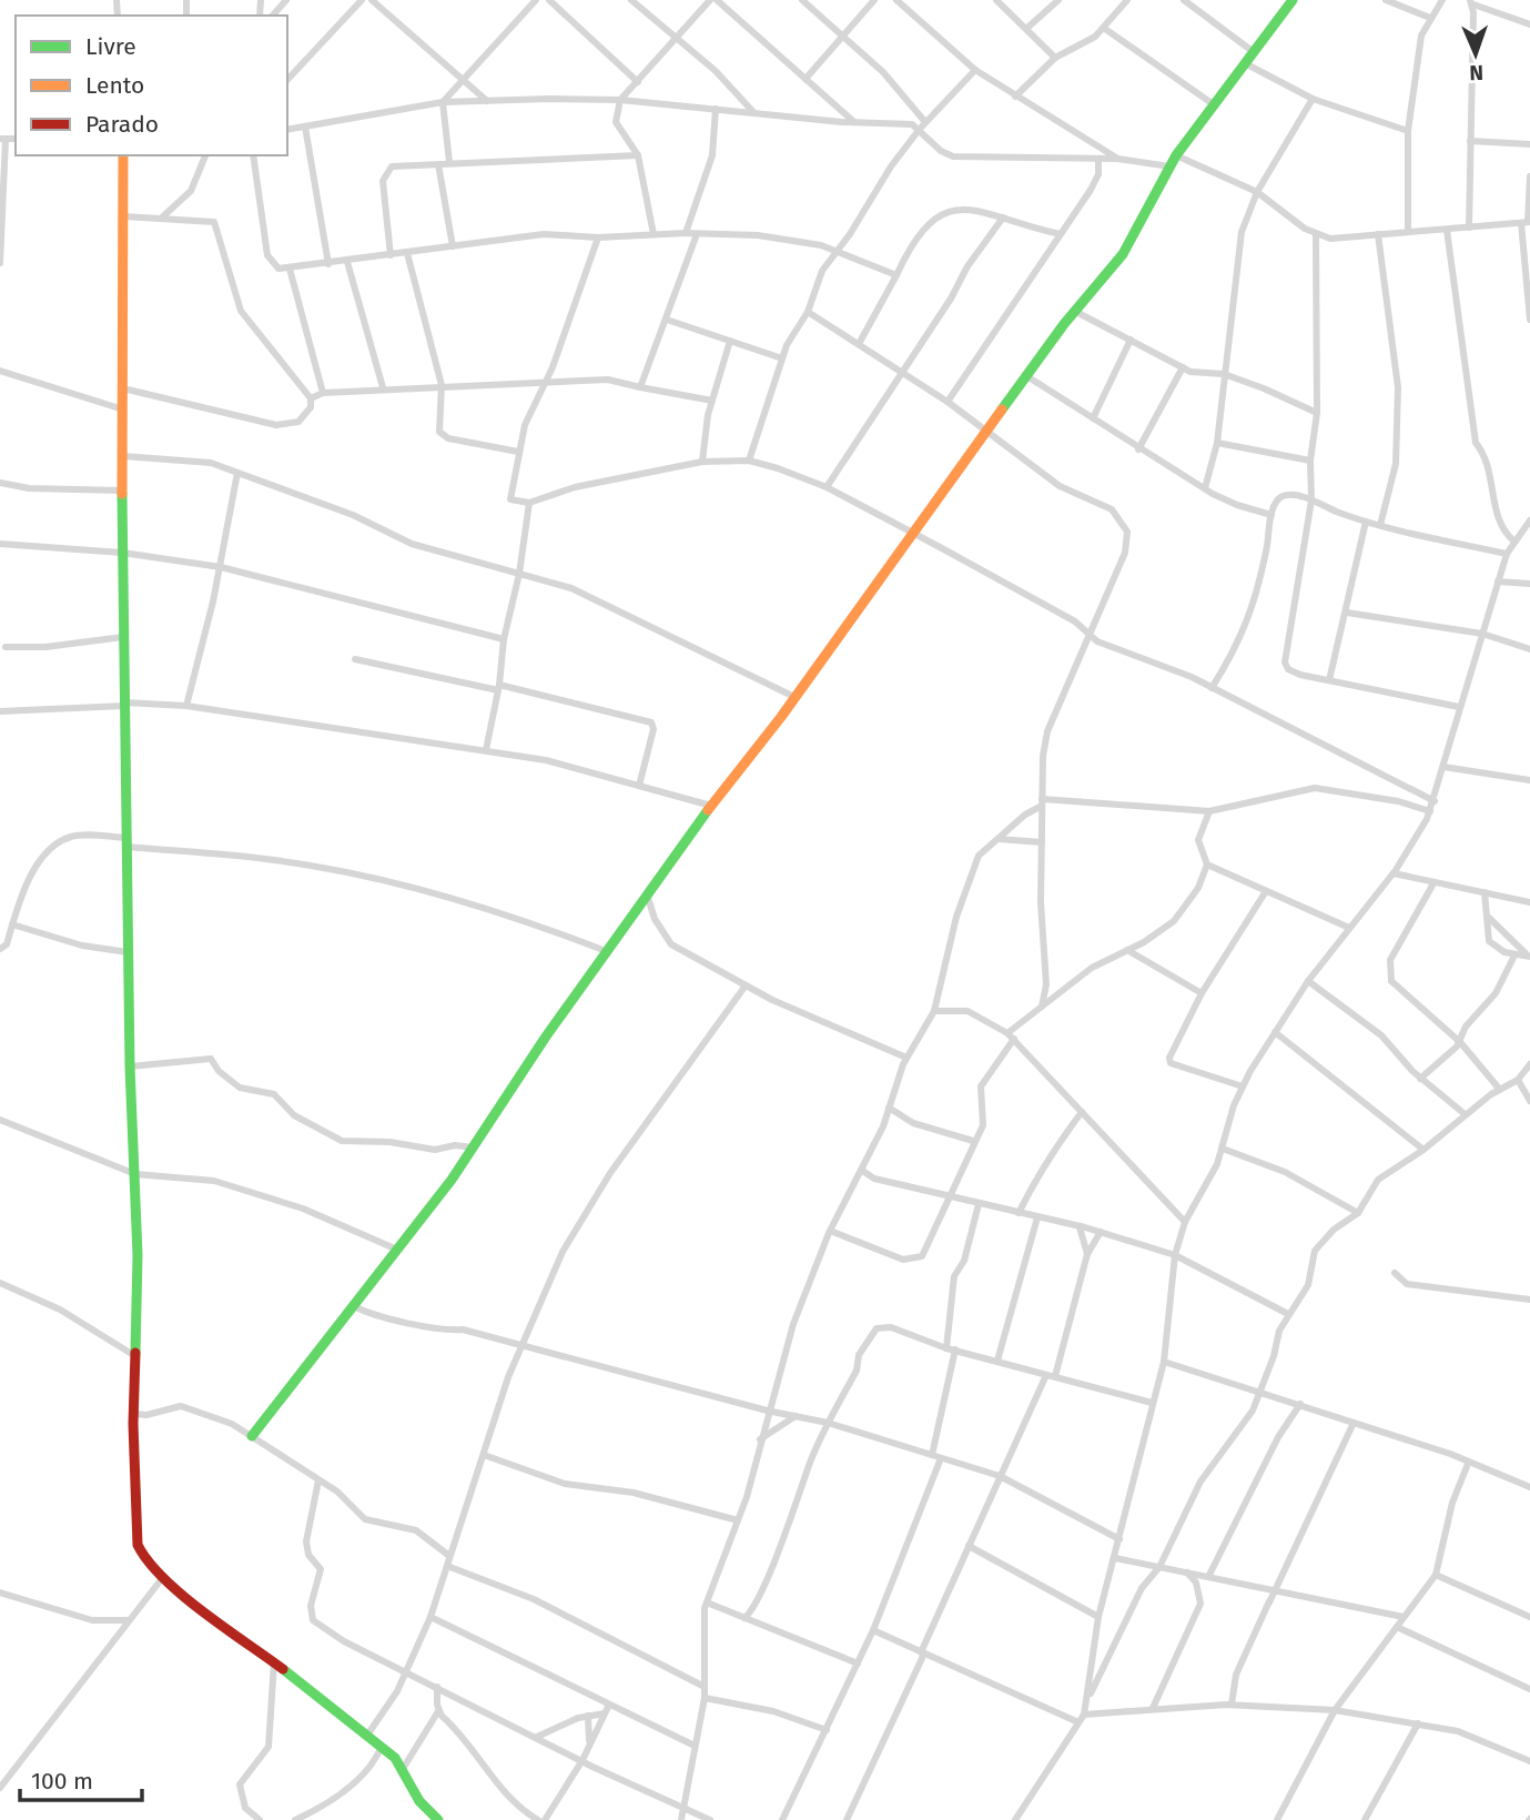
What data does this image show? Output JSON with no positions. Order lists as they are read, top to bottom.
{
  "legend": ["Livre", "Lento", "Parado"],
  "scale_bar": "100 m",
  "north": "bottom"
}
